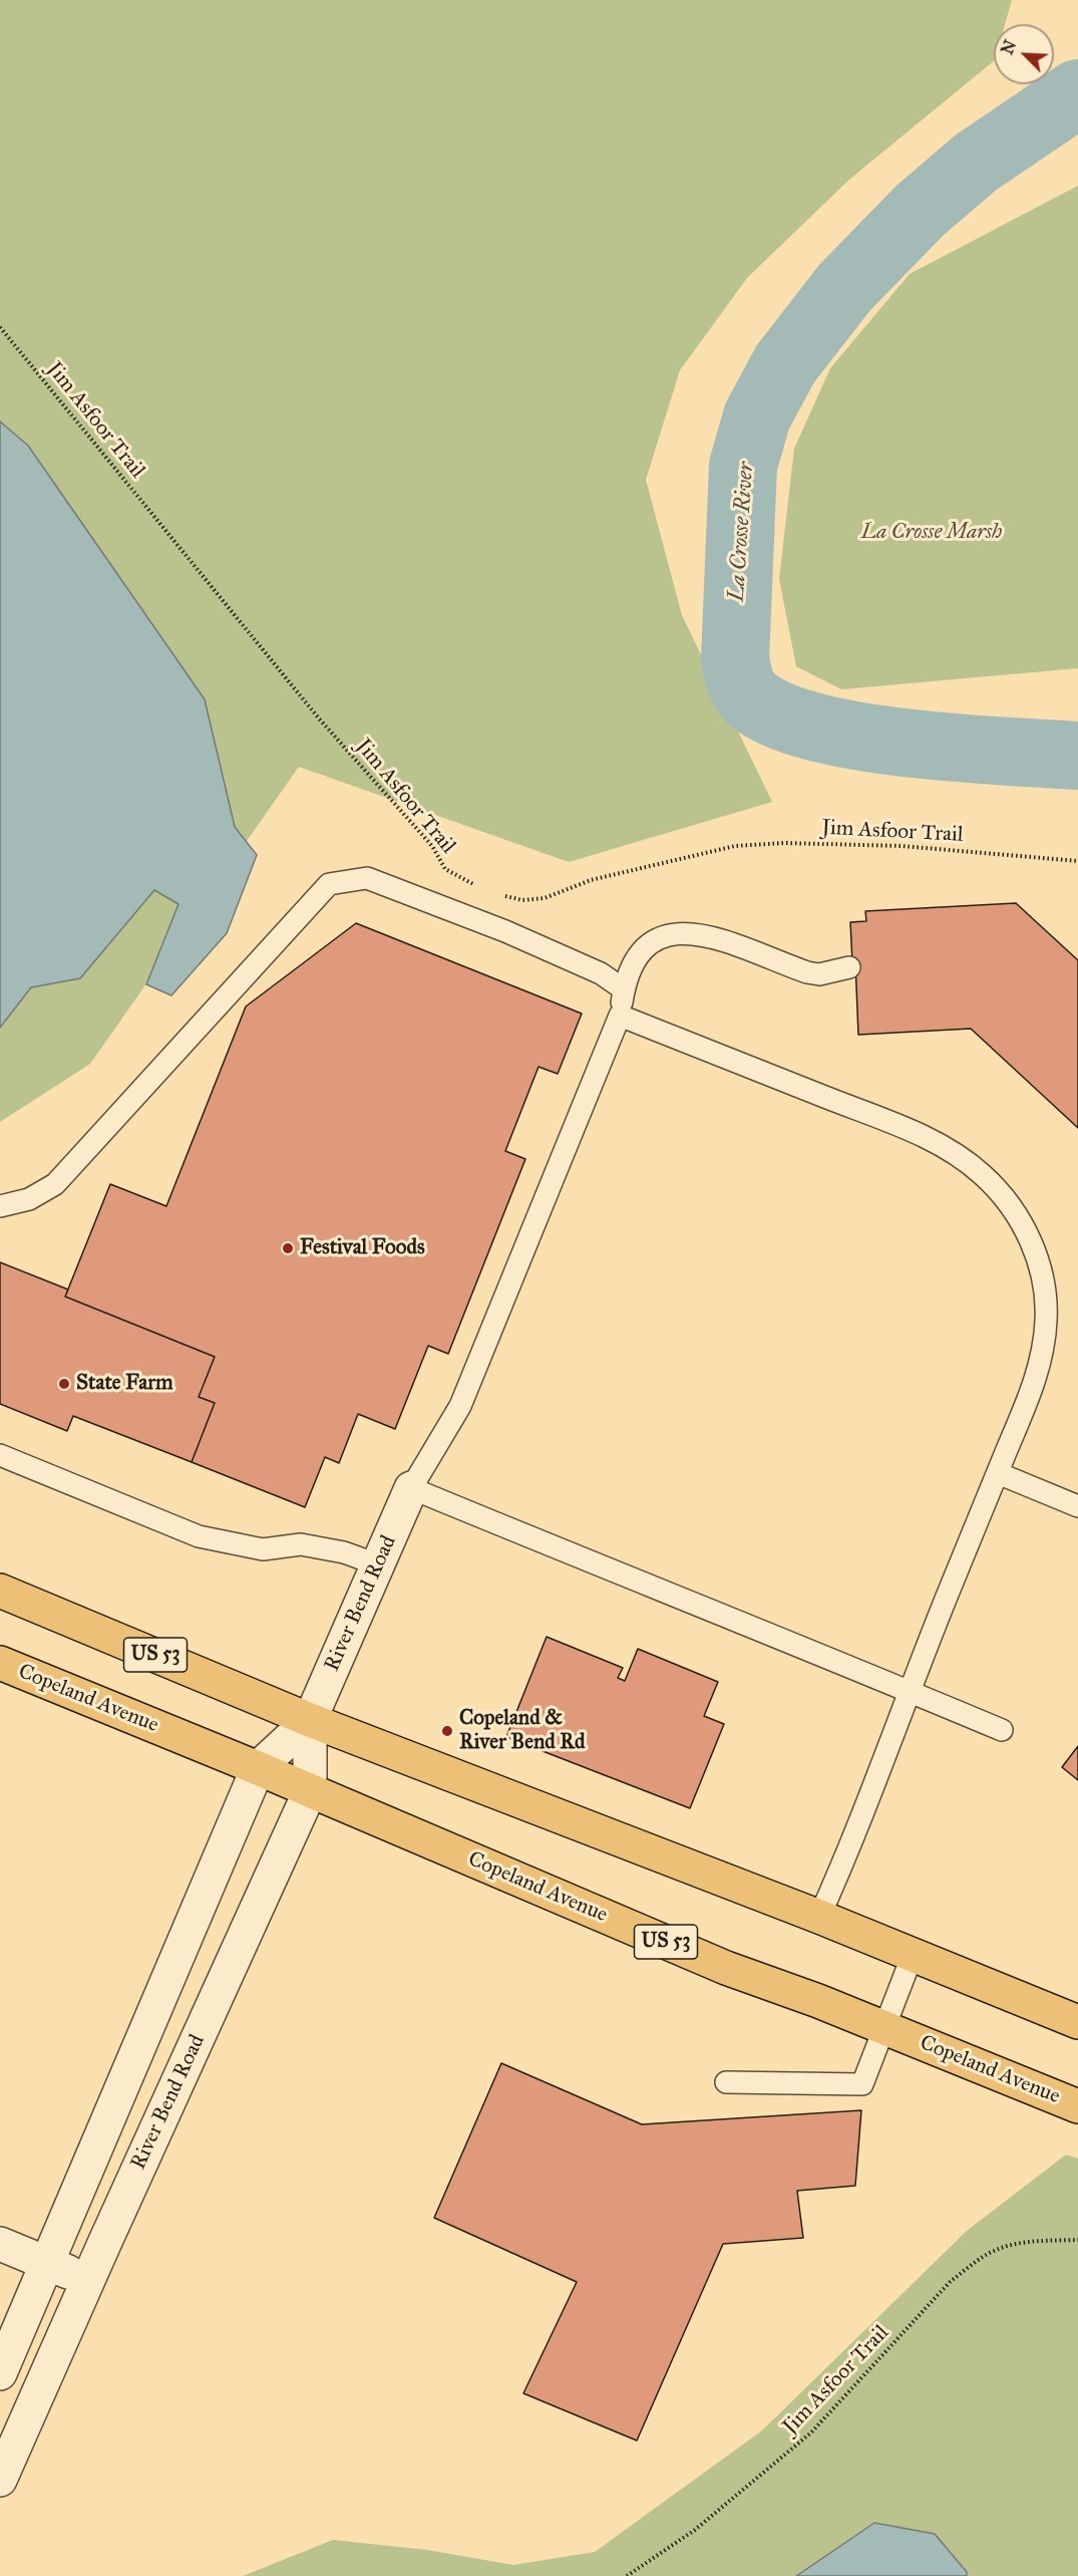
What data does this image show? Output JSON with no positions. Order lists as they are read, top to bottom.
{
  "streets": {
    "highway": ["US 53", "Copeland Avenue"],
    "street": ["River Bend Road"],
    "path": ["Jim Asfoor Trail"]
  },
  "crossings": [
    ["River Bend Road", "US 53"],
    ["River Bend Road", "Copeland Avenue"]
  ],
  "water": ["La Crosse River"],
  "parks": ["La Crosse Marsh"],
  "places": ["Festival Foods", "State Farm", "Copeland & River Bend Rd"],
  "north": "top left"
}
